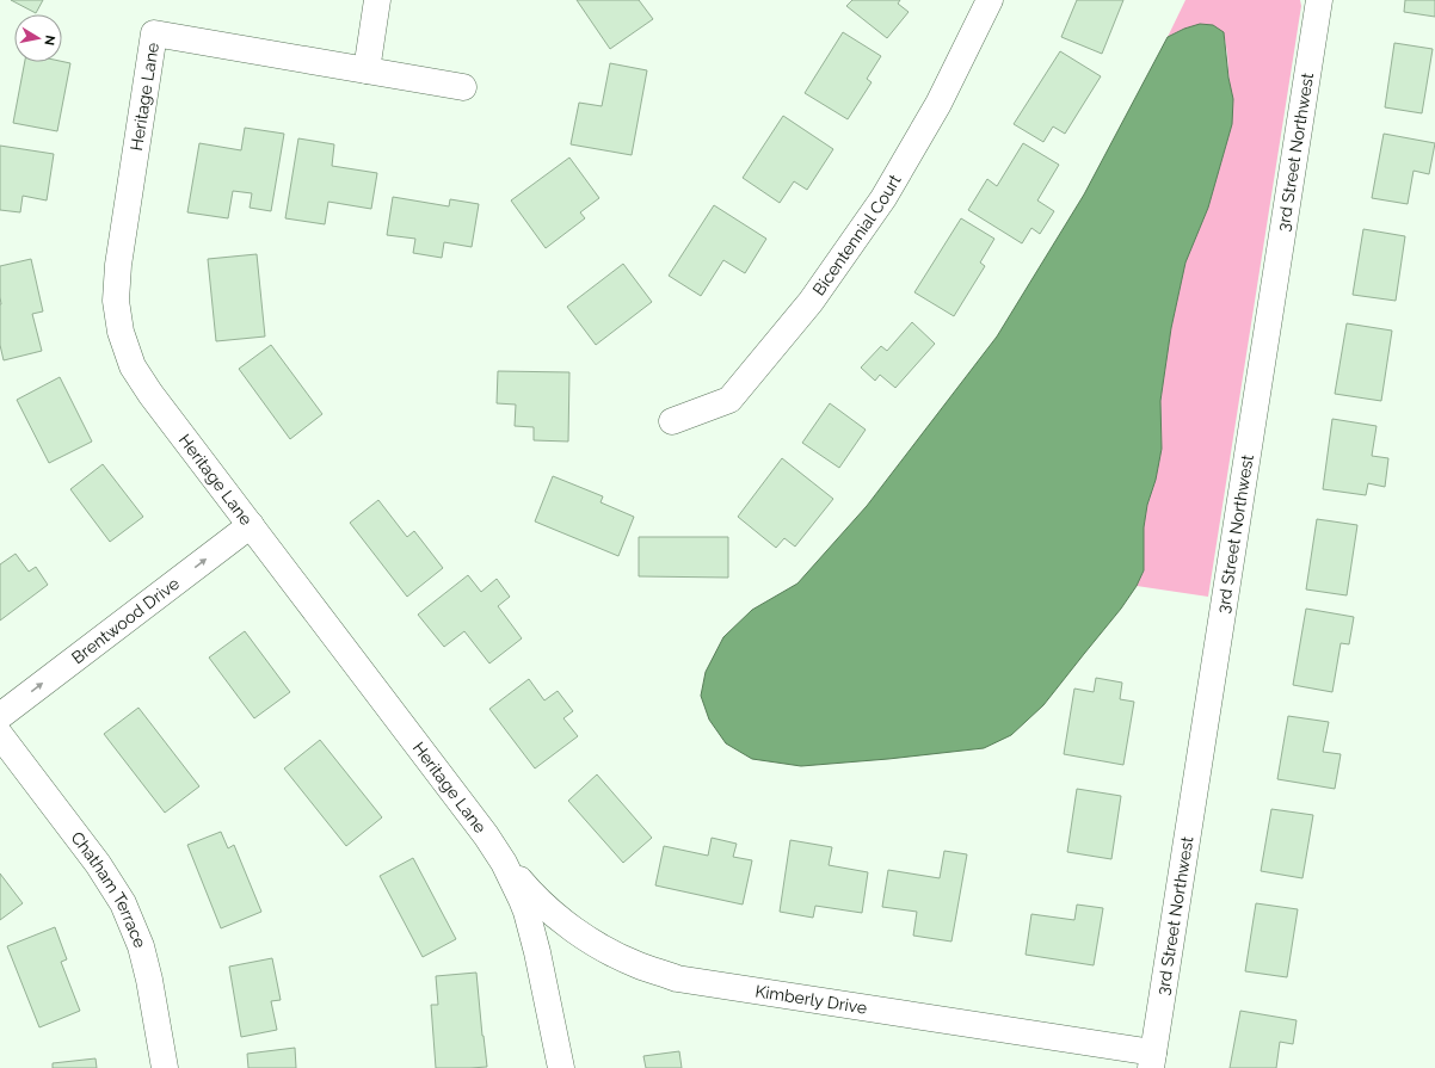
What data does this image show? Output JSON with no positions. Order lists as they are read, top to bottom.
{
  "streets": {
    "street": [
      "Heritage Lane",
      "3rd Street Northwest",
      "Bicentennial Court",
      "Brentwood Drive",
      "Chatham Terrace",
      "Kimberly Drive"
    ]
  },
  "crossings": [
    ["Heritage Lane", "Brentwood Drive"],
    ["Heritage Lane", "Kimberly Drive"],
    ["3rd Street Northwest", "Kimberly Drive"]
  ],
  "one_way": ["Brentwood Drive"],
  "north": "right"
}
